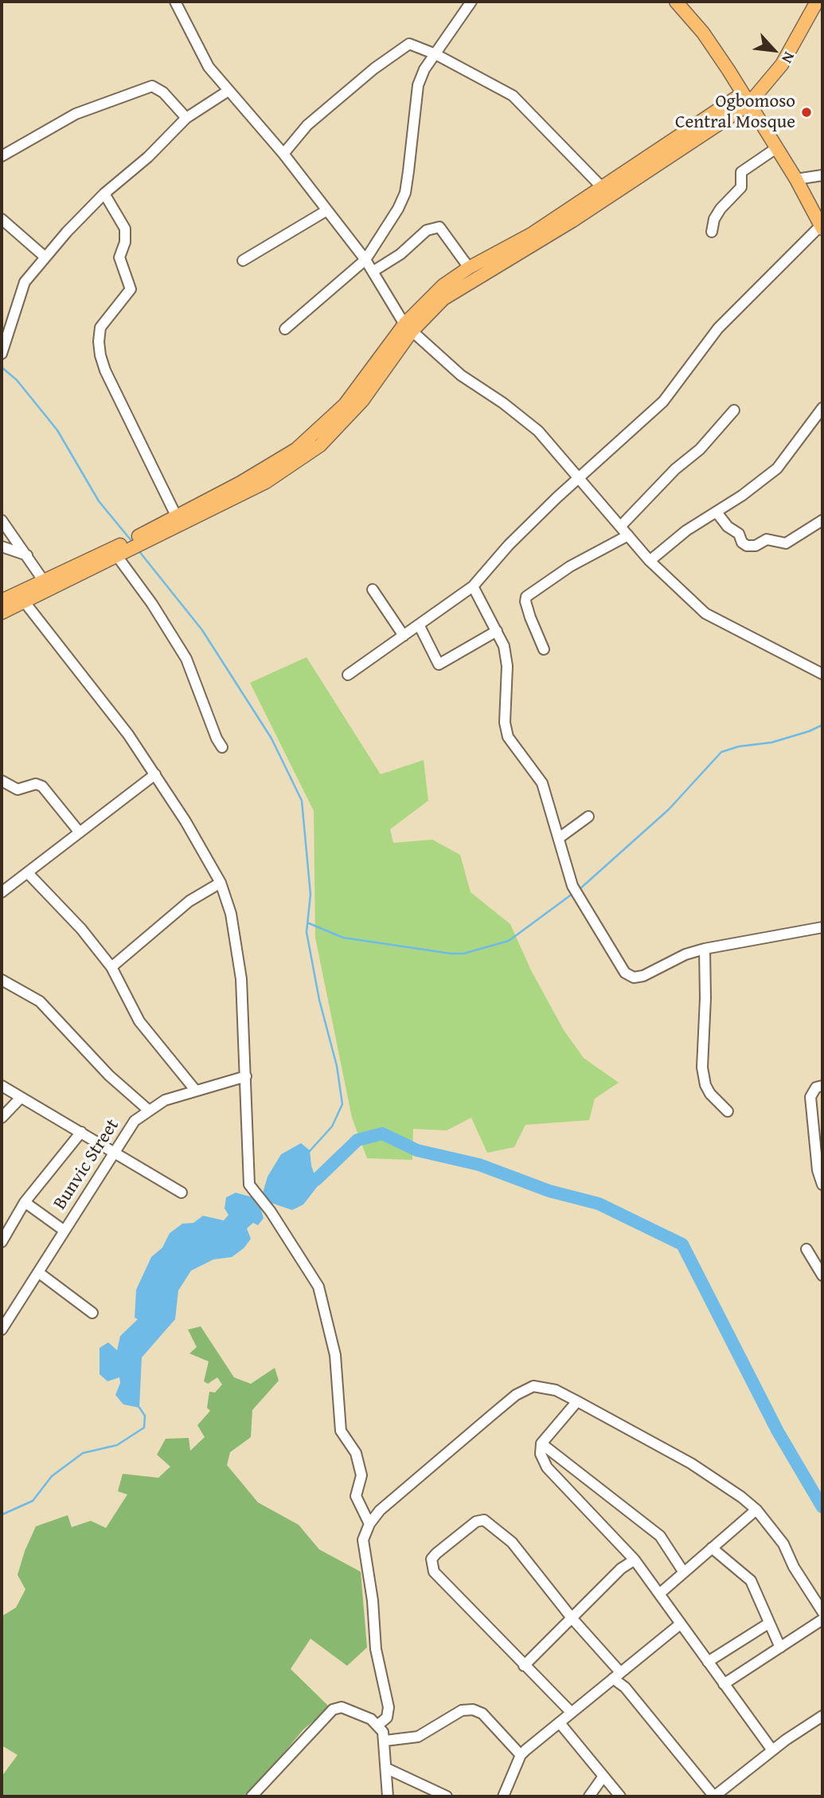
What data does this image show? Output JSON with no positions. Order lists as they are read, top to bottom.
{
  "streets": {
    "street": ["Bunvic Street"]
  },
  "places": ["Ogbomoso Central Mosque"],
  "north": "bottom right"
}
